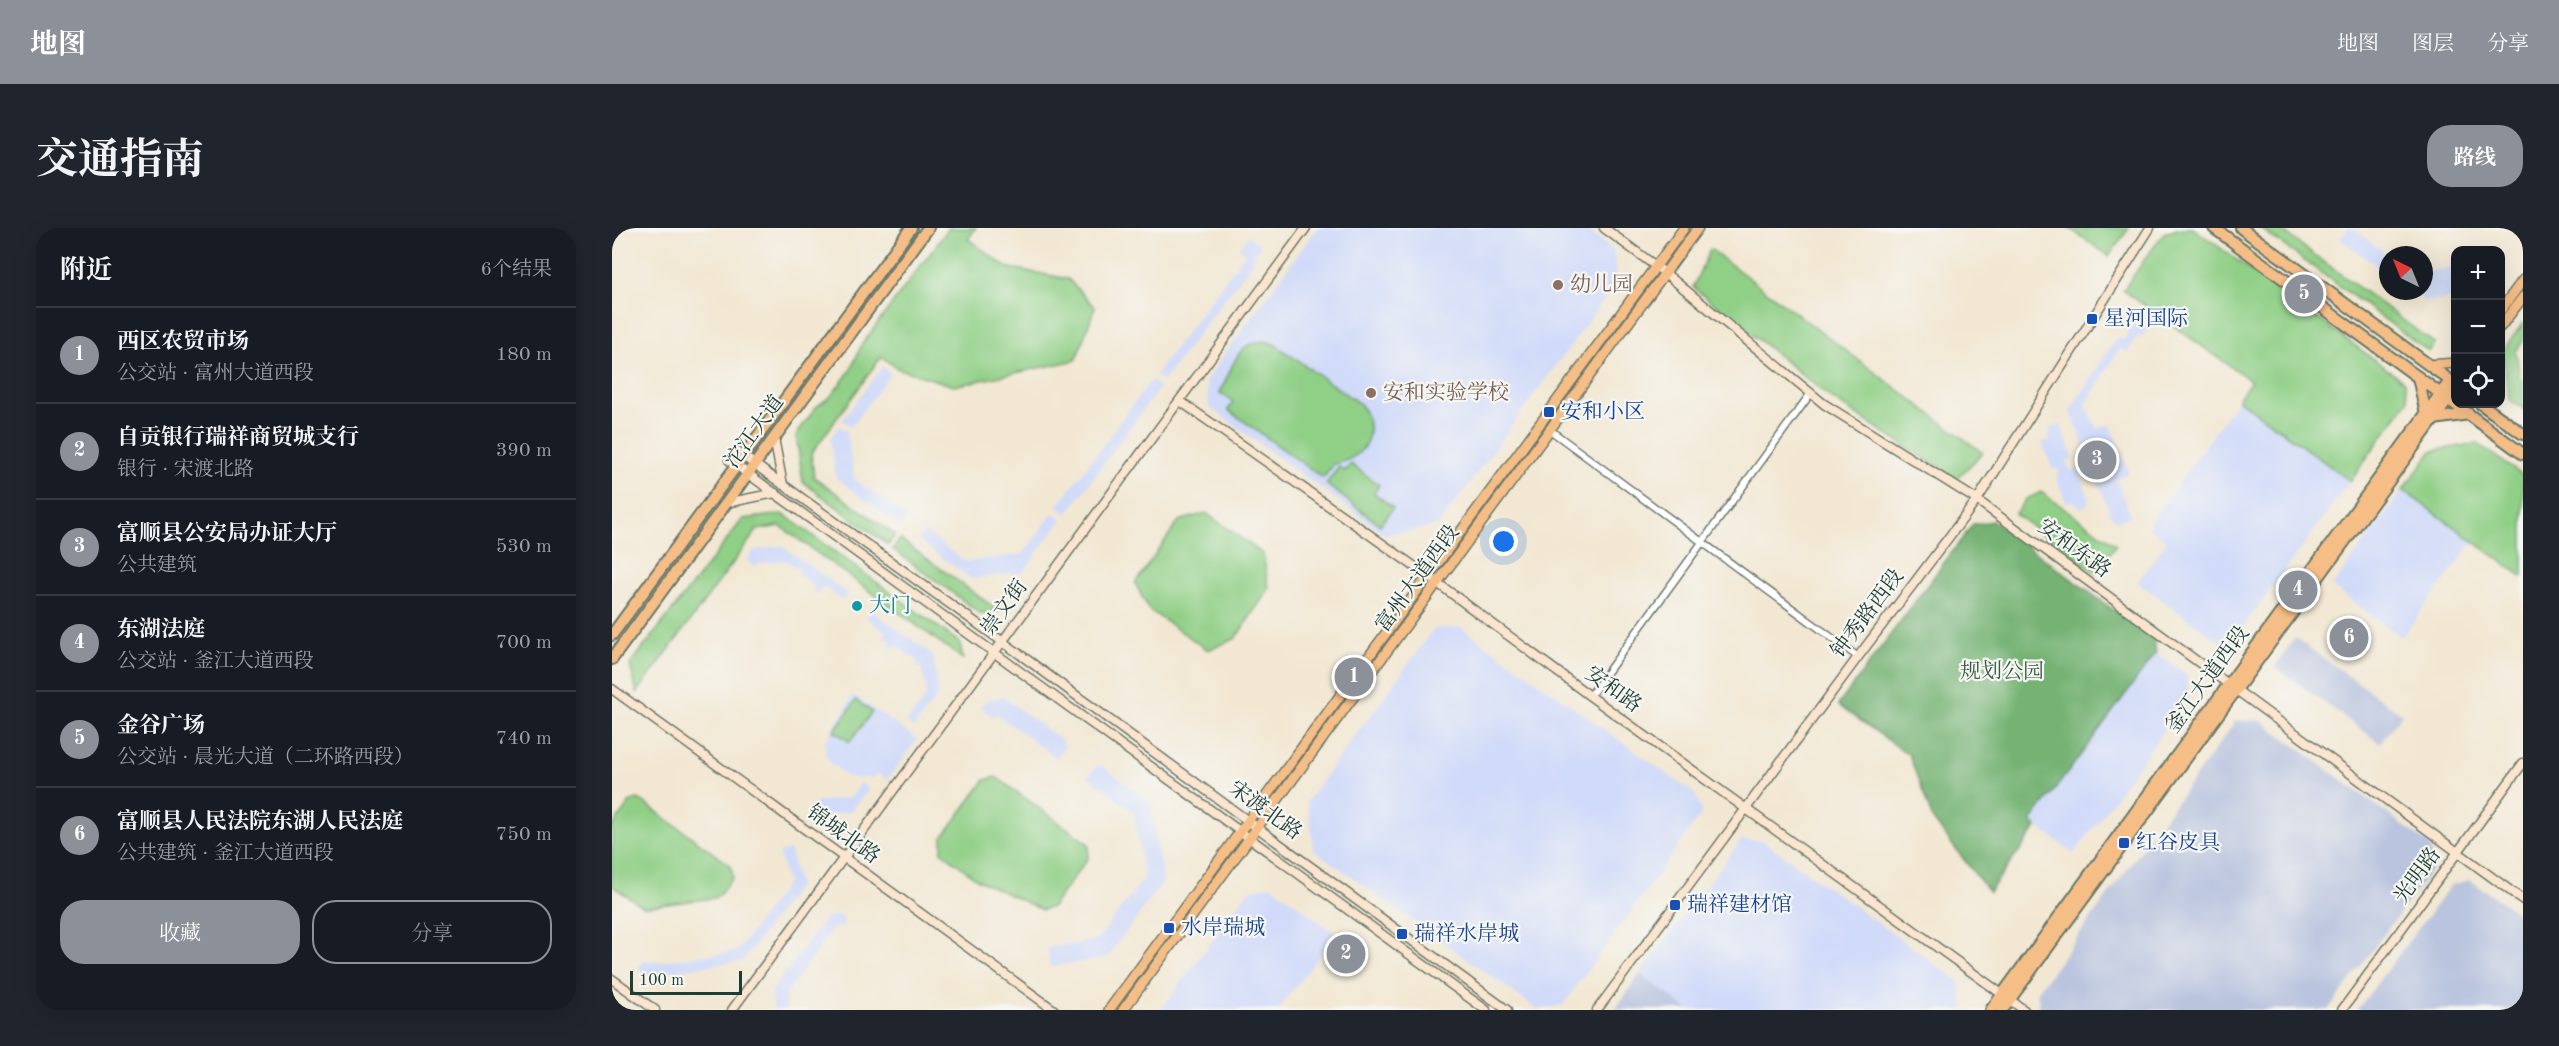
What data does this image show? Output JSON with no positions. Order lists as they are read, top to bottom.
{
  "streets": {
    "highway": ["沱江大道", "釜江大道西段"],
    "main road": ["富州大道西段"],
    "street": [
      "安和东路",
      "崇文街",
      "钟秀路西段",
      "安和路",
      "宋渡北路",
      "锦城北路",
      "光明路"
    ]
  },
  "crossings": [
    ["沱江大道", "宋渡北路"],
    ["安和东路", "富州大道西段"],
    ["安和东路", "钟秀路西段"],
    ["安和东路", "釜江大道西段"],
    ["安和东路", "光明路"],
    ["富州大道西段", "安和路"],
    ["富州大道西段", "宋渡北路"],
    ["崇文街", "安和路"],
    ["崇文街", "宋渡北路"],
    ["崇文街", "锦城北路"],
    ["钟秀路西段", "安和路"],
    ["釜江大道西段", "安和路"]
  ],
  "parks": ["规划公园"],
  "places": {
    "other": ["幼儿园", "安和实验学校", "大门"],
    "transit": [
      "星河国际",
      "安和小区",
      "红谷皮具",
      "瑞祥建材馆",
      "水岸瑞城",
      "瑞祥水岸城"
    ]
  },
  "scale_bar": "100 m",
  "north": "top left",
  "page": {
    "header": "地图",
    "nav": ["地图", "图层", "分享"],
    "title": "交通指南",
    "buttons": [
      "路线",
      ["收藏", "分享"]
    ],
    "heading": ["附近", "6个结果"],
    "map_buttons": ["+", "−"],
    "pins": [
      "5",
      "3",
      "4",
      "6",
      "1",
      "2"
    ],
    "list": [
      {
        "mark": "1",
        "name": "西区农贸市场",
        "note": "公交站 · 富州大道西段",
        "value": "180 m"
      },
      {
        "mark": "2",
        "name": "自贡银行瑞祥商贸城支行",
        "note": "银行 · 宋渡北路",
        "value": "390 m"
      },
      {
        "mark": "3",
        "name": "富顺县公安局办证大厅",
        "note": "公共建筑",
        "value": "530 m"
      },
      {
        "mark": "4",
        "name": "东湖法庭",
        "note": "公交站 · 釜江大道西段",
        "value": "700 m"
      },
      {
        "mark": "5",
        "name": "金谷广场",
        "note": "公交站 · 晨光大道（二环路西段）",
        "value": "740 m"
      },
      {
        "mark": "6",
        "name": "富顺县人民法院东湖人民法庭",
        "note": "公共建筑 · 釜江大道西段",
        "value": "750 m"
      }
    ],
    "scale": "100 m"
  }
}
